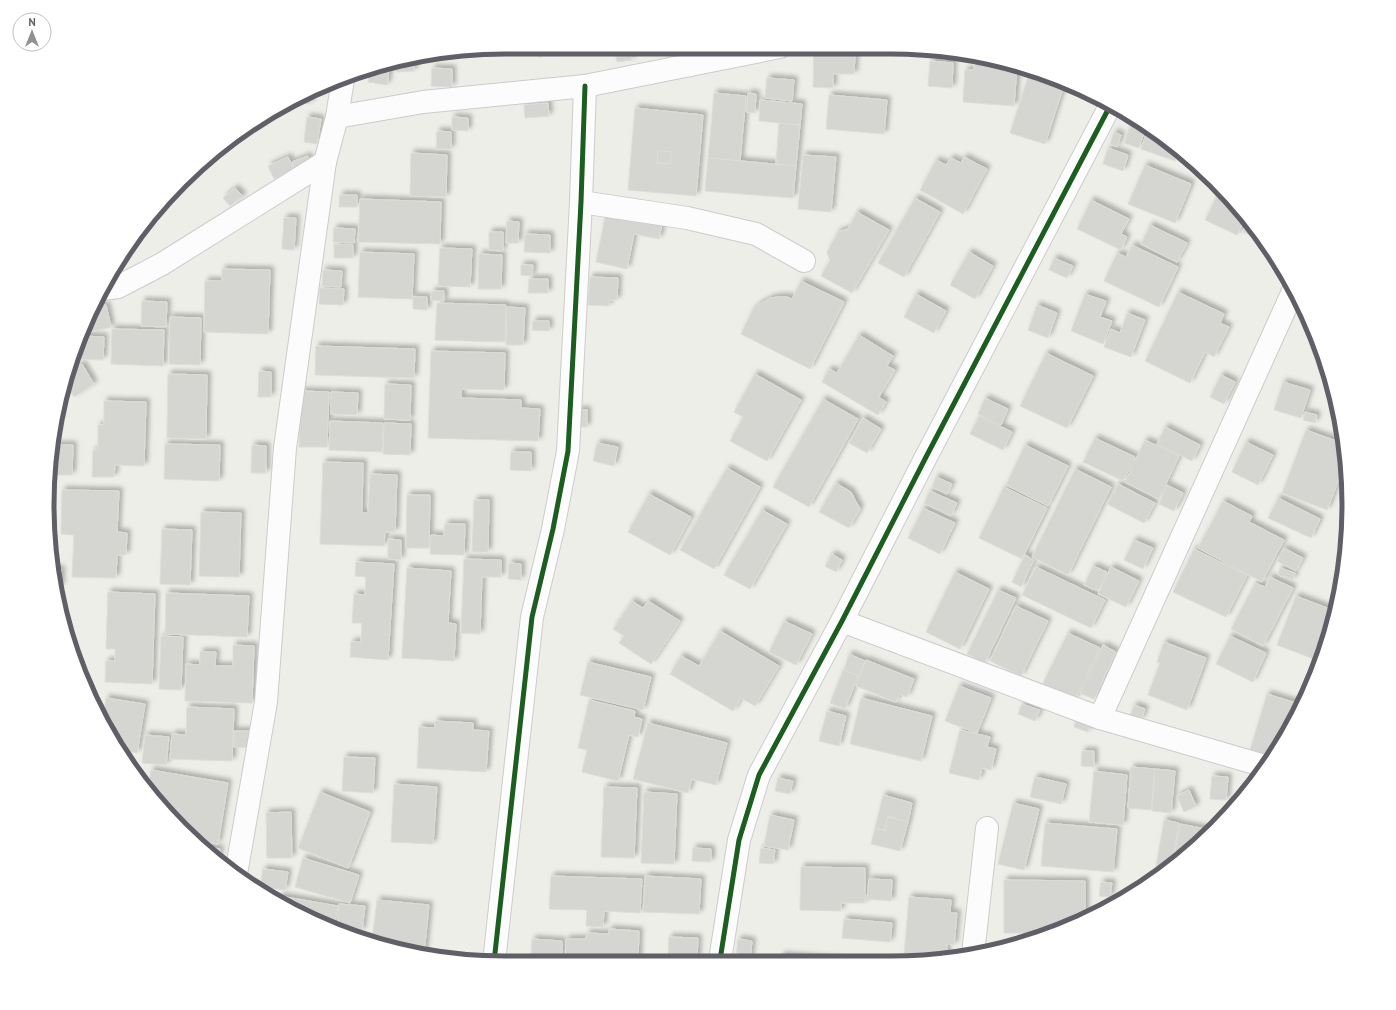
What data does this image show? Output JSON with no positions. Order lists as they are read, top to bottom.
{
  "north": "top"
}
